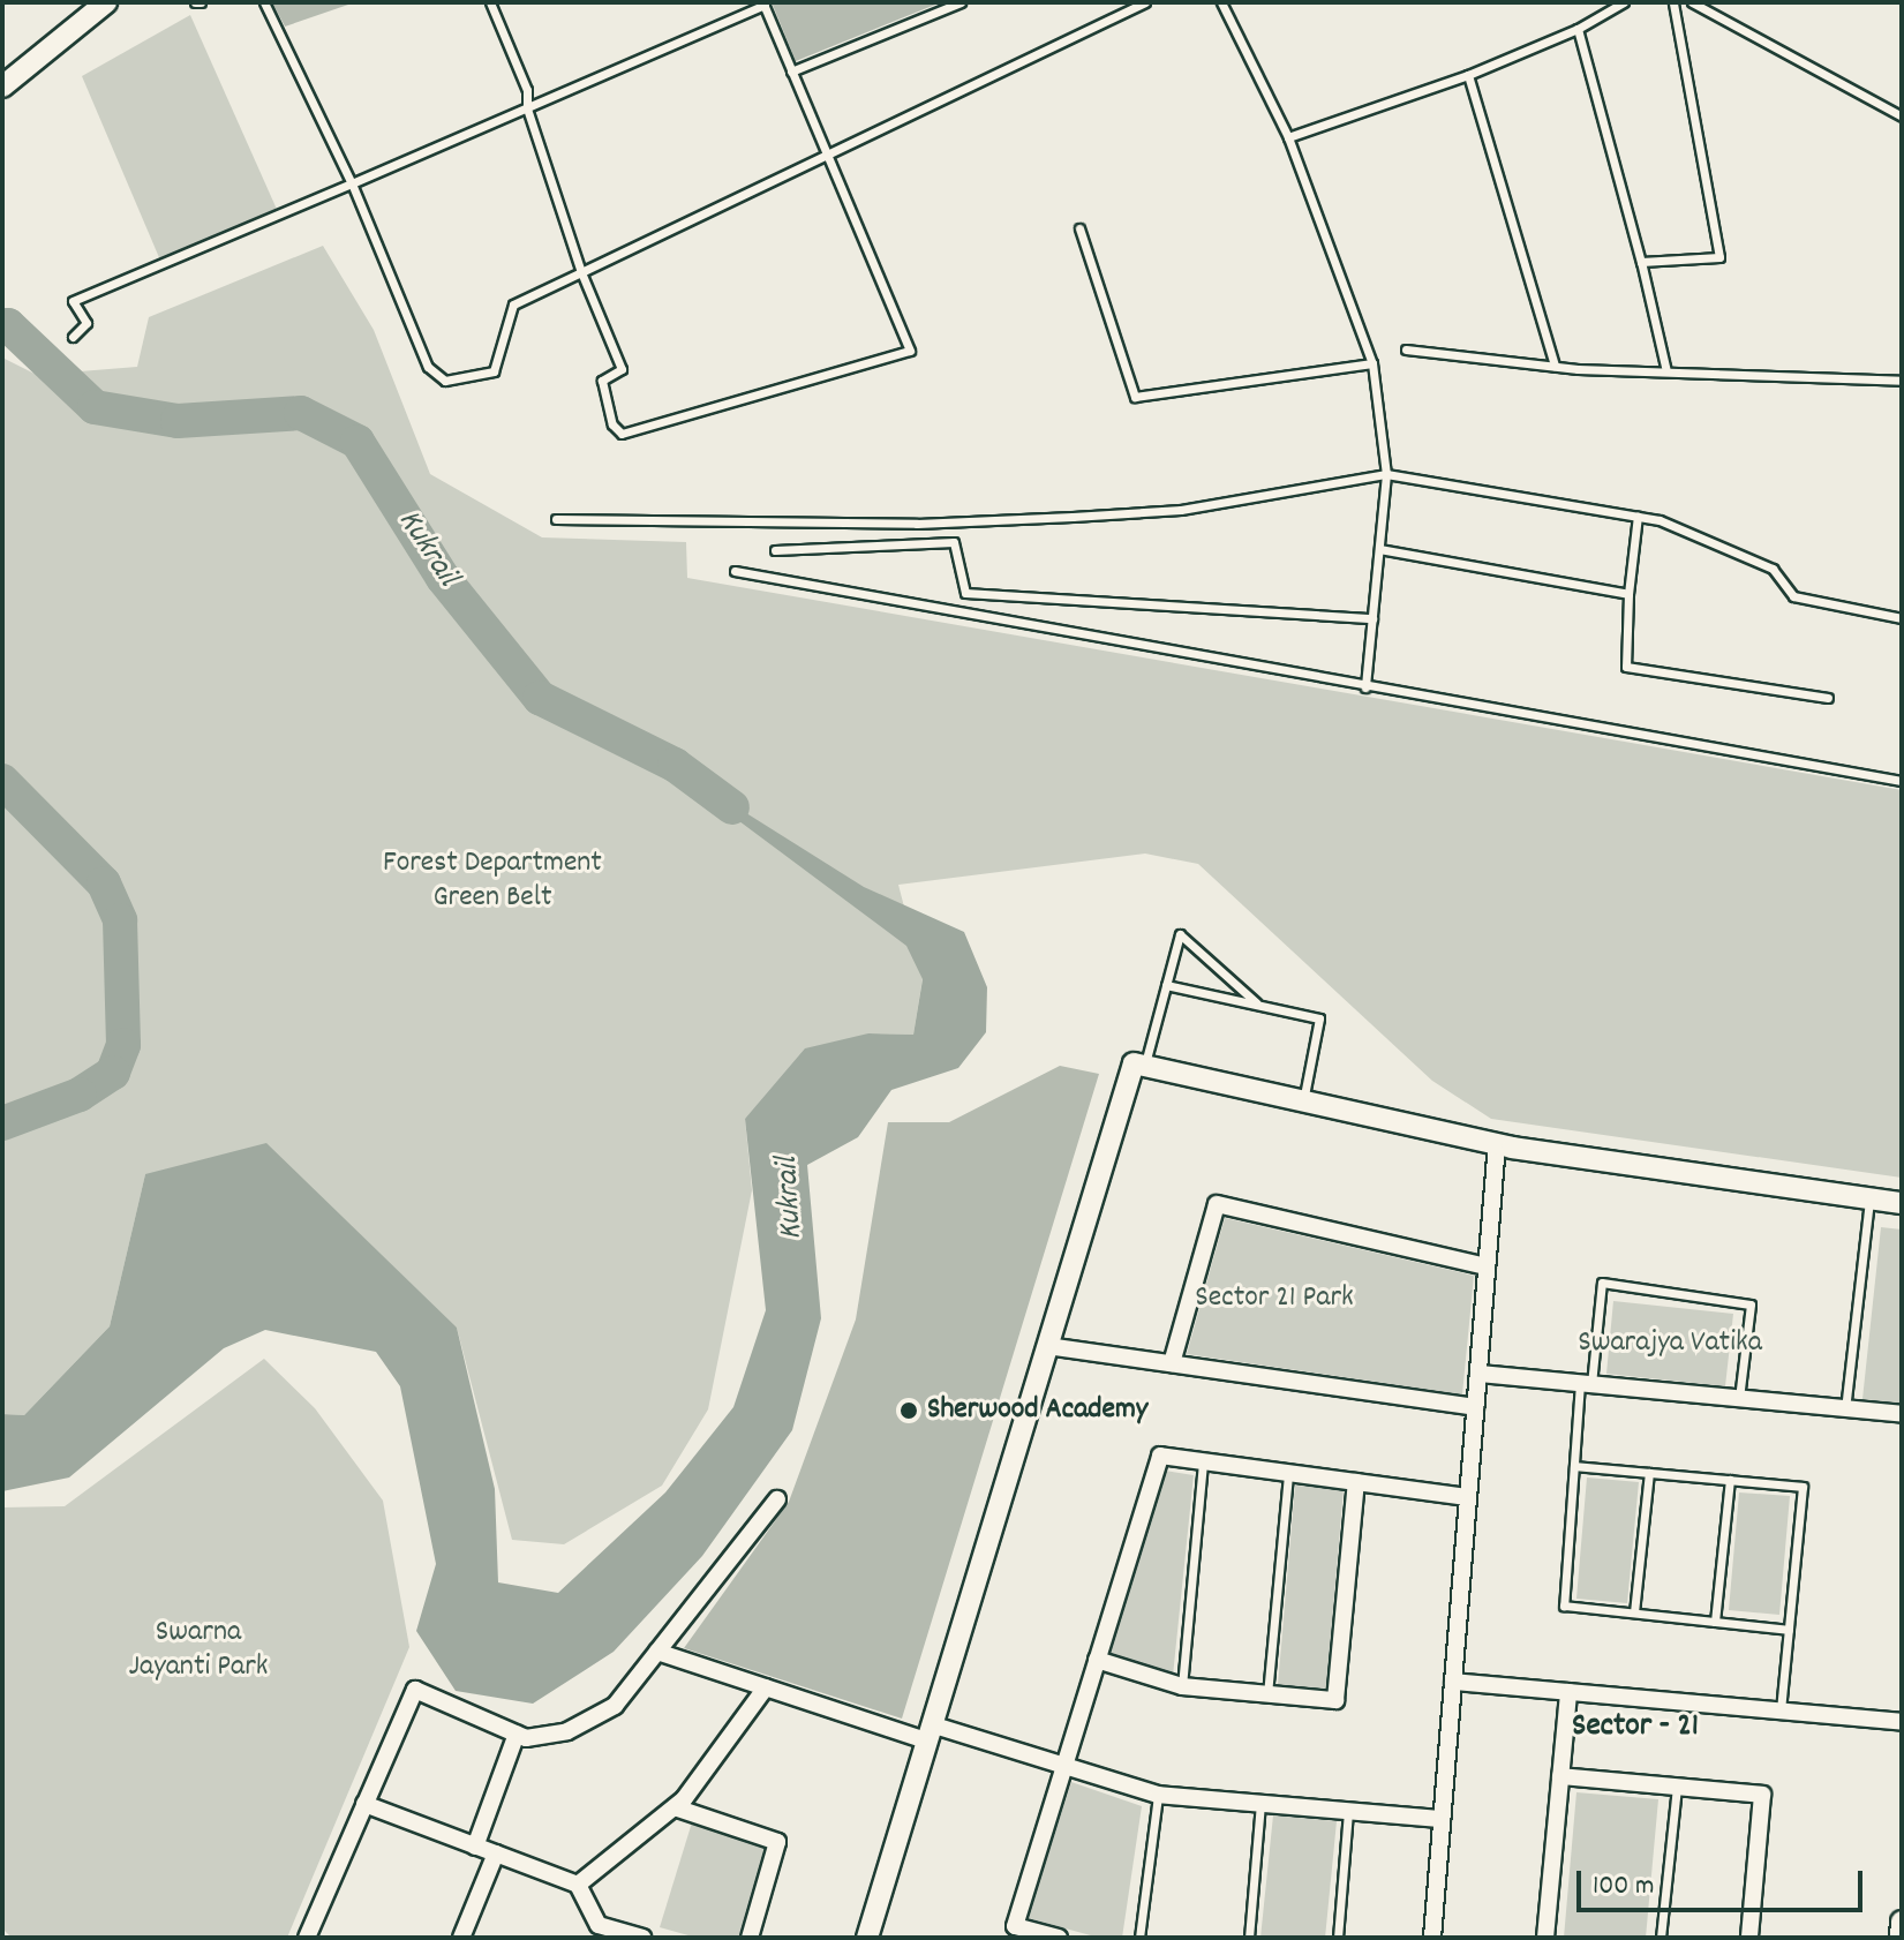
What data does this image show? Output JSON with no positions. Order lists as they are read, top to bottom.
{
  "districts": ["Sector - 21"],
  "water": ["Kukrail"],
  "parks": [
    "Forest Department Green Belt",
    "Sector 21 Park",
    "Swarajya Vatika",
    "Swarna Jayanti Park"
  ],
  "places": ["Sherwood Academy"],
  "scale_bar": "100 m"
}
